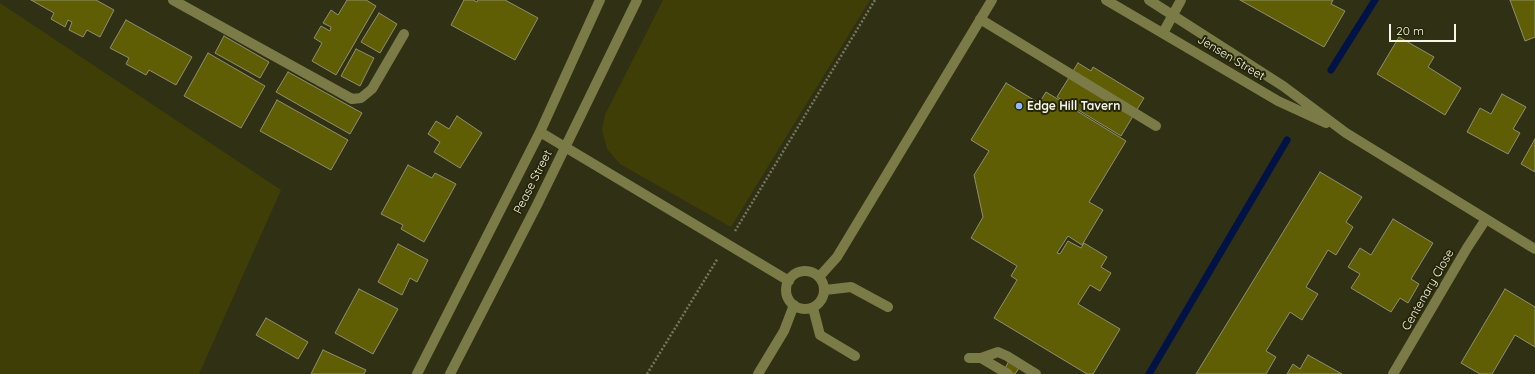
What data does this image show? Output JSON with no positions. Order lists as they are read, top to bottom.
{
  "streets": {
    "street": ["Jensen Street", "Pease Street", "Centenary Close"]
  },
  "crossings": [
    ["Jensen Street", "Centenary Close"]
  ],
  "places": ["Edge Hill Tavern"],
  "scale_bar": "20 m"
}
